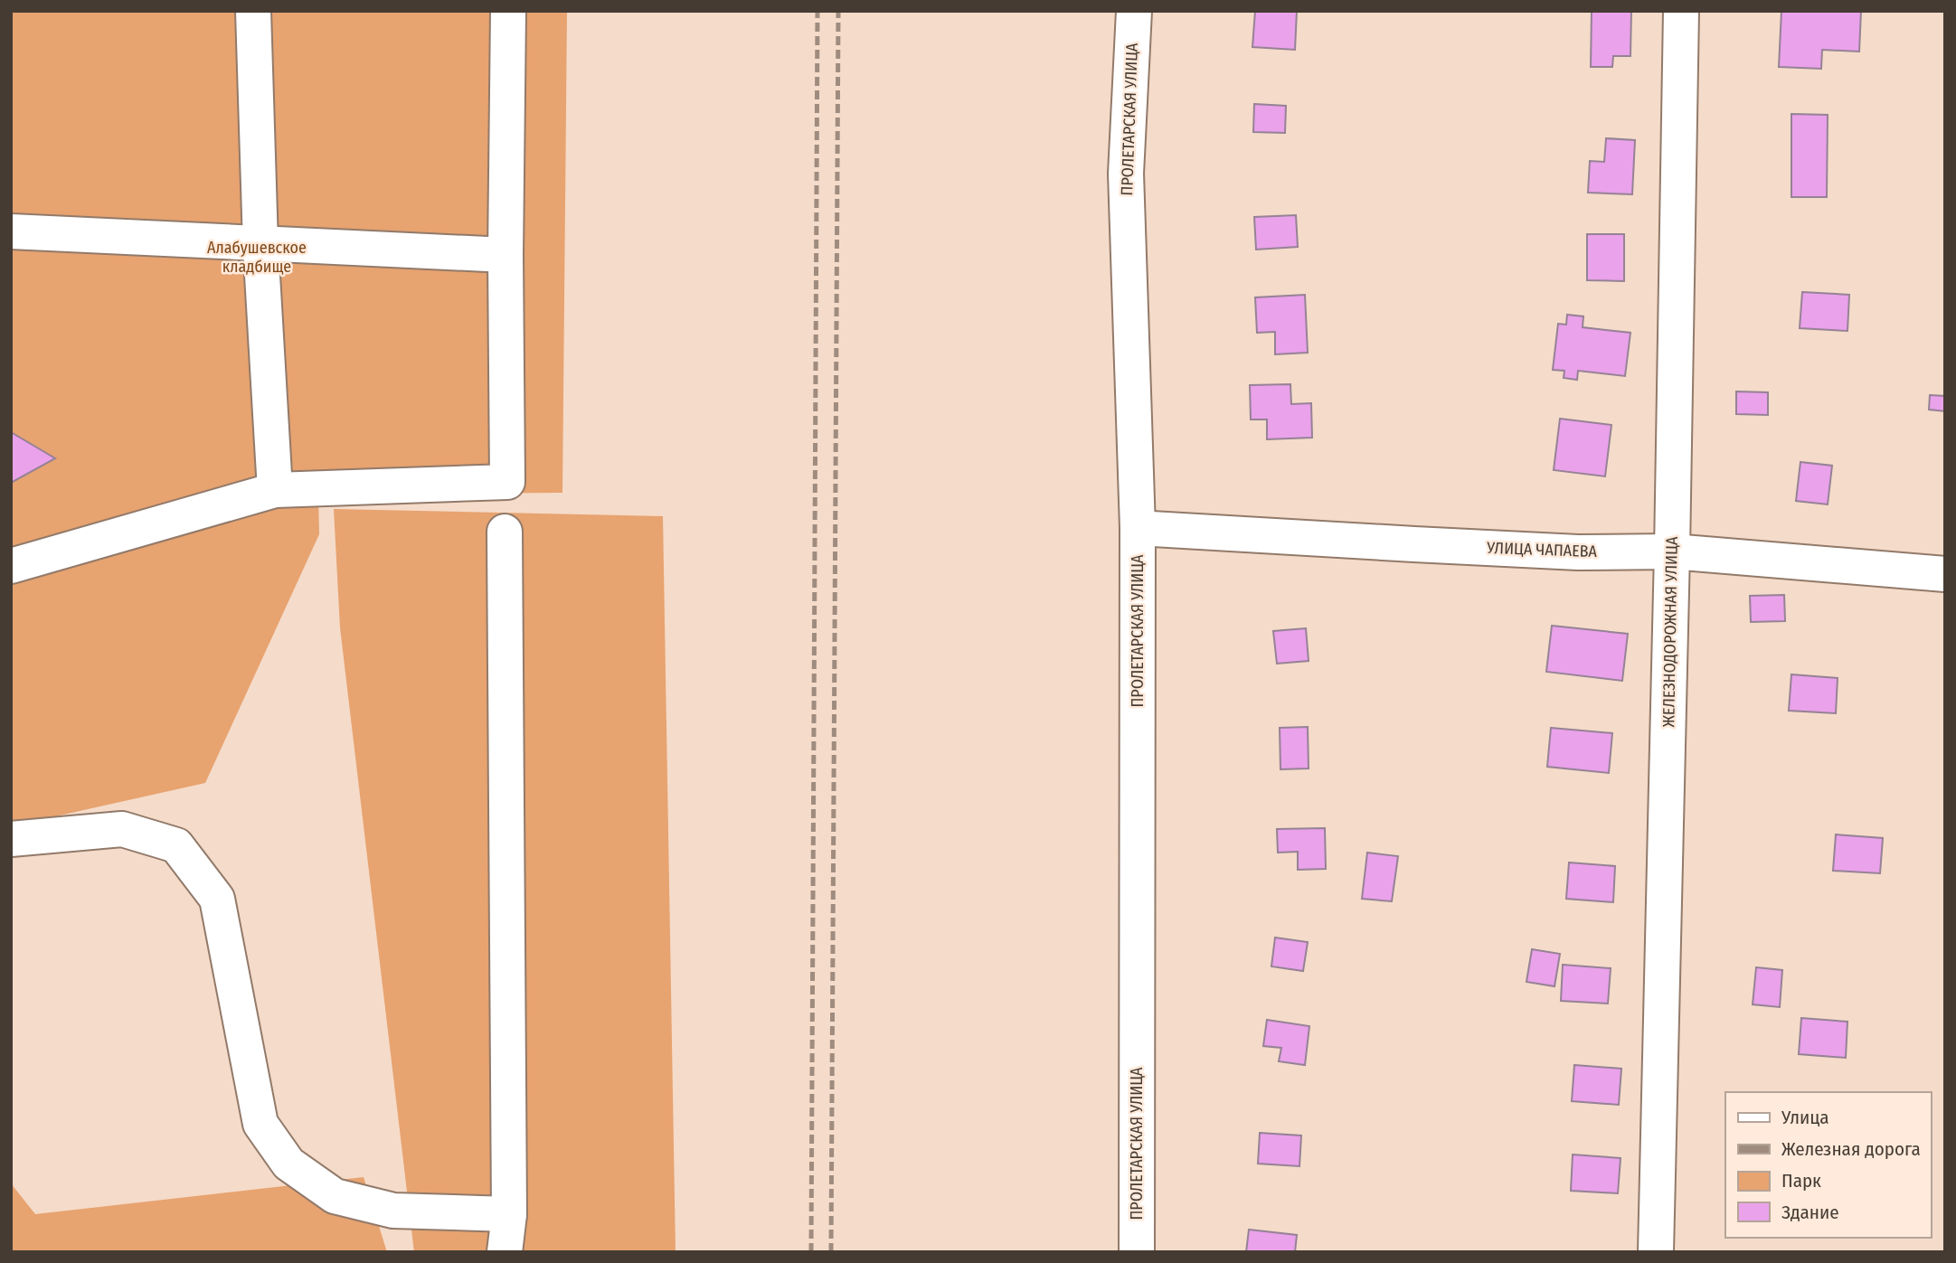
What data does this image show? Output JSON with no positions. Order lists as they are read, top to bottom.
{
  "streets": {
    "street": ["ПРОЛЕТАРСКАЯ УЛИЦА", "УЛИЦА ЧАПАЕВА", "ЖЕЛЕЗНОДОРОЖНАЯ УЛИЦА"]
  },
  "crossings": [
    ["ПРОЛЕТАРСКАЯ УЛИЦА", "УЛИЦА ЧАПАЕВА"],
    ["УЛИЦА ЧАПАЕВА", "ЖЕЛЕЗНОДОРОЖНАЯ УЛИЦА"]
  ],
  "parks": ["Алабушевское кладбище"],
  "legend": [
    "Улица",
    "Железная дорога",
    "Парк",
    "Здание"
  ]
}
